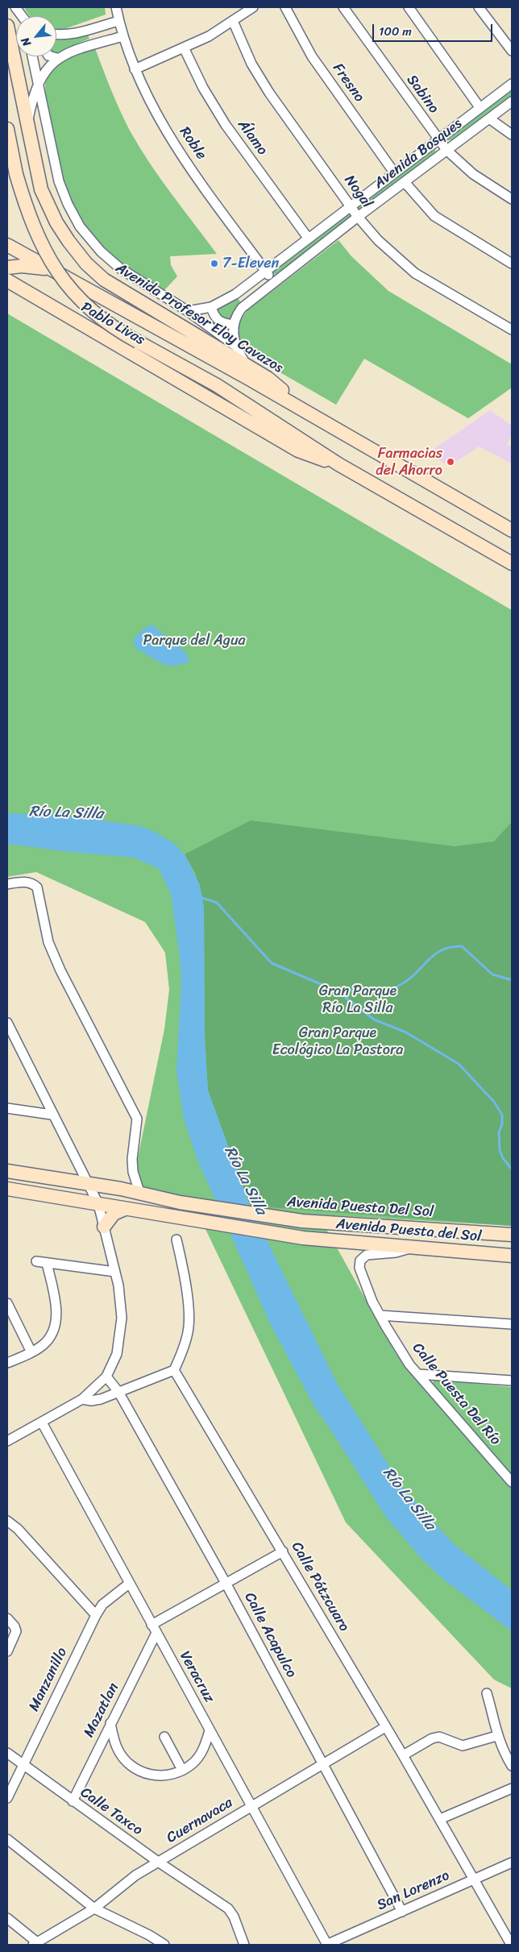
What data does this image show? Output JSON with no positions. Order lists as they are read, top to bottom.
{
  "streets": {
    "main road": [
      "Avenida Profesor Eloy Cavazos",
      "Pablo Livas",
      "Avenida Puesta Del Sol",
      "Avenida Puesta del Sol"
    ],
    "street": [
      "Fresno",
      "Sabino",
      "Álamo",
      "Roble",
      "Avenida Bosques",
      "Nogal",
      "Calle Puesta Del Río",
      "Calle Pátzcuaro",
      "Calle Acapulco",
      "Veracruz",
      "Manzanillo",
      "Mazatlan",
      "Calle Taxco",
      "Cuernavaca",
      "San Lorenzo"
    ]
  },
  "crossings": [
    ["Fresno", "Avenida Bosques"],
    ["Sabino", "Avenida Bosques"],
    ["Álamo", "Avenida Bosques"],
    ["Roble", "Avenida Bosques"],
    ["Avenida Bosques", "Nogal"],
    ["Avenida Puesta del Sol", "Calle Puesta Del Río"],
    ["Calle Pátzcuaro", "Cuernavaca"],
    ["Calle Pátzcuaro", "San Lorenzo"],
    ["Calle Acapulco", "Cuernavaca"],
    ["Calle Acapulco", "San Lorenzo"],
    ["Veracruz", "Manzanillo"],
    ["Veracruz", "Mazatlan"],
    ["Veracruz", "Cuernavaca"],
    ["Veracruz", "San Lorenzo"],
    ["Manzanillo", "Calle Taxco"],
    ["Mazatlan", "Calle Taxco"],
    ["Calle Taxco", "Cuernavaca"]
  ],
  "water": ["Río La Silla"],
  "parks": ["Parque del Agua", "Gran Parque Río La Silla", "Gran Parque Ecológico La Pastora"],
  "places": ["7-Eleven", "Farmacias del Ahorro"],
  "scale_bar": "100 m",
  "north": "bottom left"
}
